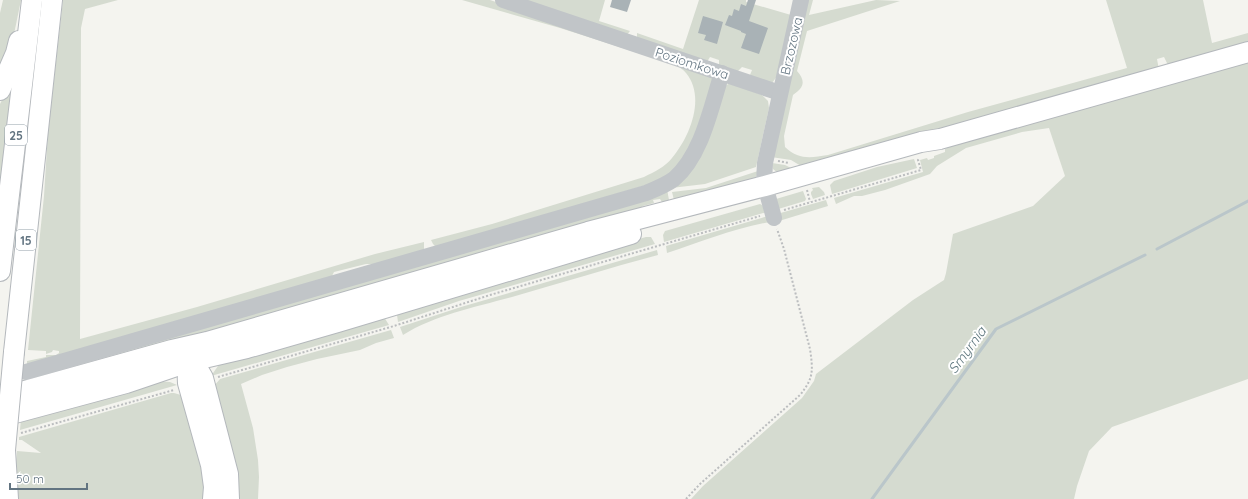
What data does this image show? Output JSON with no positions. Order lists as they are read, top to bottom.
{
  "streets": {
    "main road": ["25", "15"],
    "street": ["Brzozowa", "Poziomkowa"]
  },
  "crossings": [
    ["Brzozowa", "Poziomkowa"]
  ],
  "water": ["Smyrnia"],
  "scale_bar": "50 m"
}
